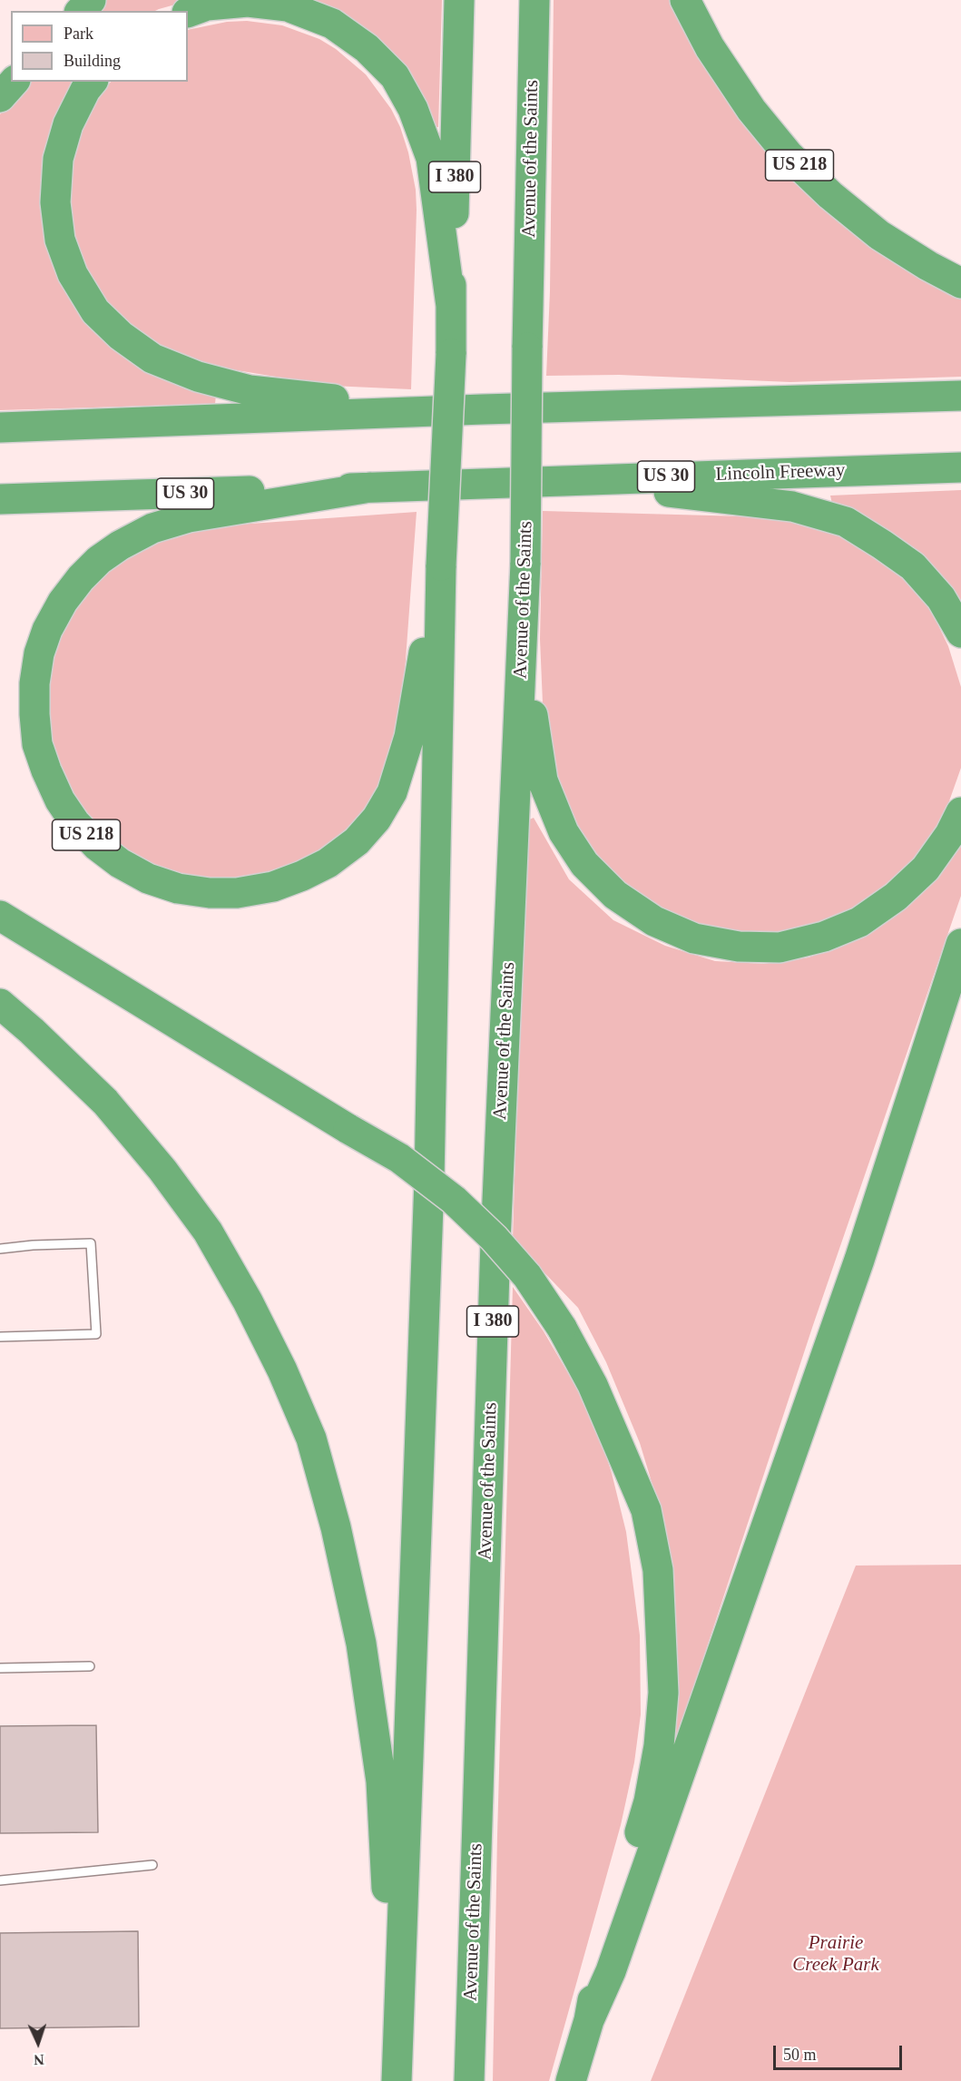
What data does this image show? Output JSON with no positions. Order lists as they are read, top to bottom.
{
  "streets": {
    "highway": [
      "Avenue of the Saints",
      "US 218",
      "I 380",
      "Lincoln Freeway",
      "US 30"
    ]
  },
  "crossings": [
    ["US 218", "I 380"],
    ["US 218", "Lincoln Freeway"],
    ["US 218", "US 30"],
    ["Lincoln Freeway", "US 30"]
  ],
  "parks": ["Prairie Creek Park"],
  "legend": ["Park", "Building"],
  "scale_bar": "50 m",
  "north": "bottom"
}
